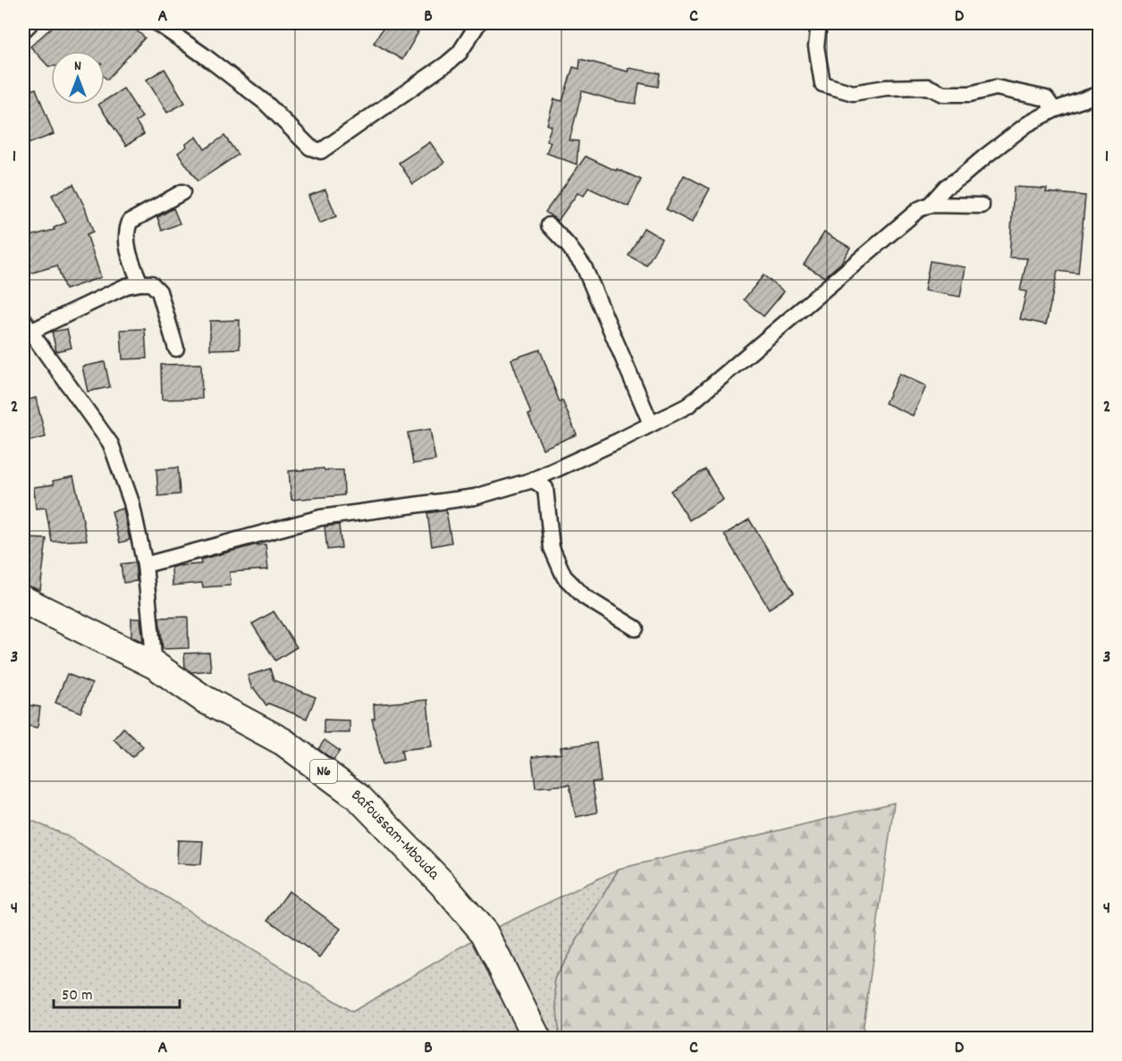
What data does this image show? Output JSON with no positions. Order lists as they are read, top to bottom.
{
  "streets": {
    "highway": ["N6", "Bafoussam-Mbouda"]
  },
  "scale_bar": "50 m",
  "north": "top",
  "grid": {
    "columns": [
      "A",
      "B",
      "C",
      "D"
    ],
    "rows": [
      "1",
      "2",
      "3",
      "4"
    ]
  }
}
